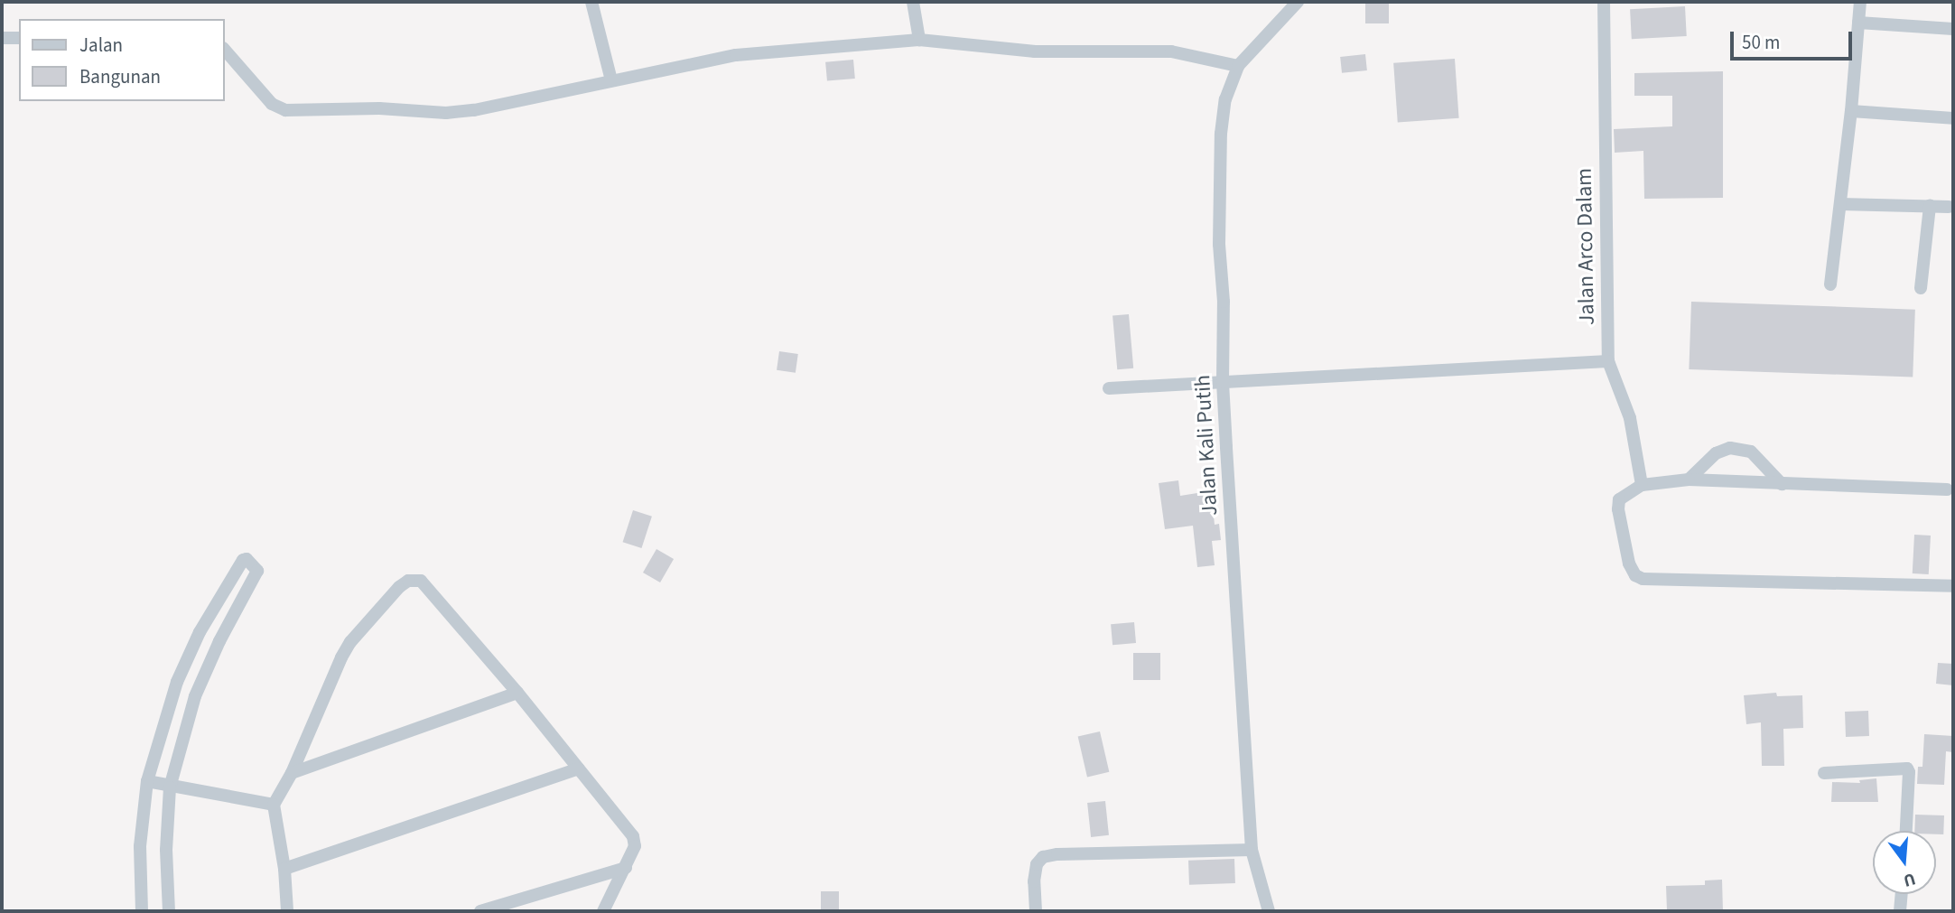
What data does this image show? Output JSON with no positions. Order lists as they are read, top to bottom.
{
  "streets": {
    "street": ["Jalan Arco Dalam", "Jalan Kali Putih"]
  },
  "legend": ["Jalan", "Bangunan"],
  "scale_bar": "50 m",
  "north": "bottom"
}
